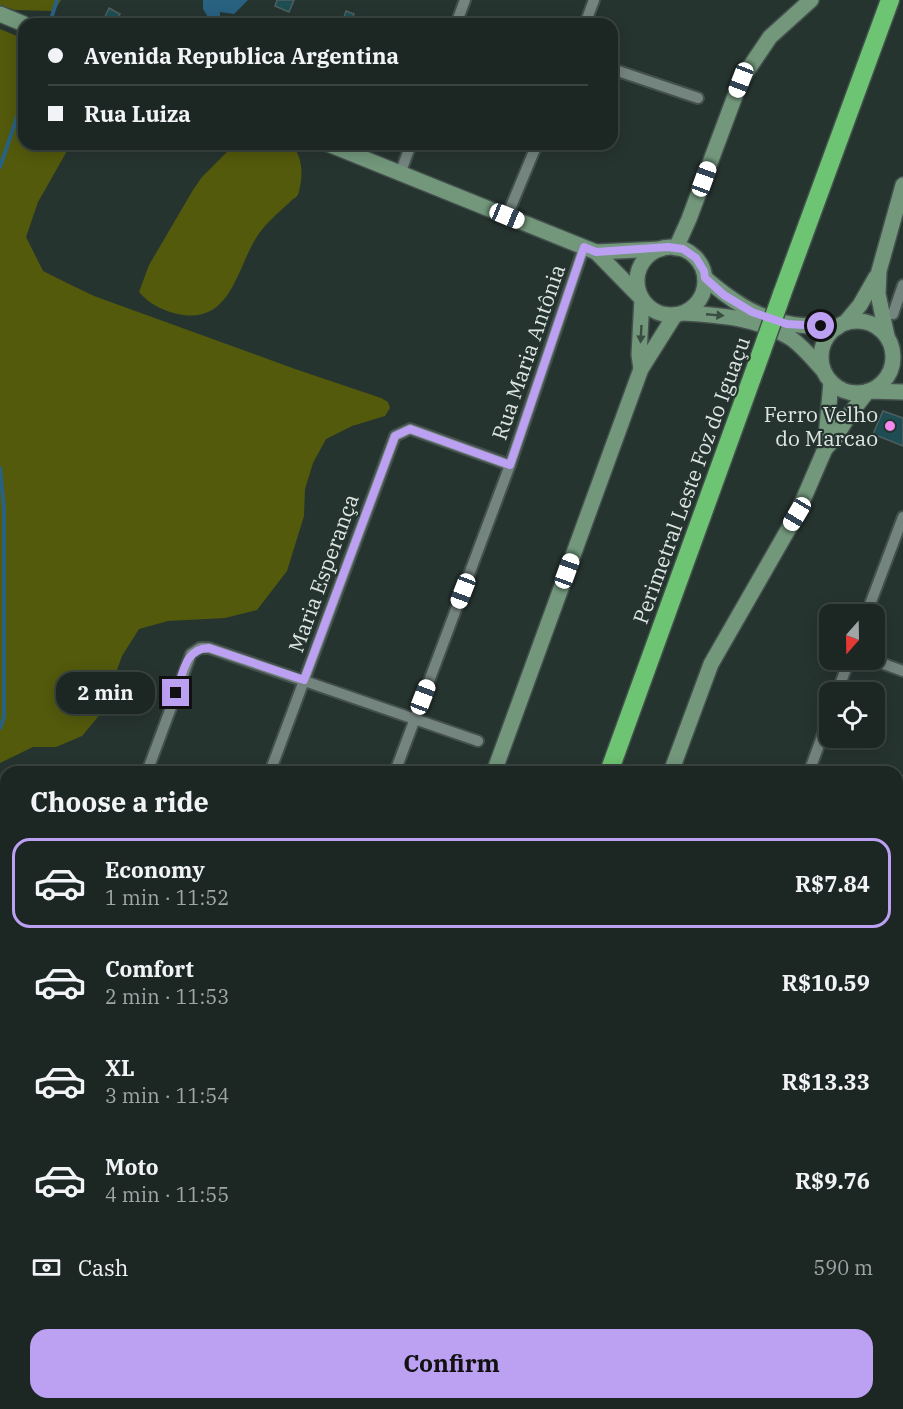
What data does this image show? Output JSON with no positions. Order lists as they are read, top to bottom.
{
  "streets": {
    "highway": ["Perimetral Leste Foz do Iguaçu"],
    "street": ["Rua Maria Antônia", "Maria Esperança"]
  },
  "crossings": [
    ["Rua Maria Antônia", "Maria Esperança"]
  ],
  "places": ["Ferro Velho do Marcao"],
  "north": "bottom",
  "page": {
    "banner": ["Avenida Republica Argentina", "Rua Luiza"],
    "bubble": "2 min",
    "heading": "Choose a ride",
    "list": [
      {
        "name": "Economy",
        "note": "1 min · 11:52",
        "value": "R$7.84"
      },
      {
        "name": "Comfort",
        "note": "2 min · 11:53",
        "value": "R$10.59"
      },
      {
        "name": "XL",
        "note": "3 min · 11:54",
        "value": "R$13.33"
      },
      {
        "name": "Moto",
        "note": "4 min · 11:55",
        "value": "R$9.76"
      }
    ],
    "pay": ["Cash", "590 m"],
    "buttons": "Confirm"
  }
}
